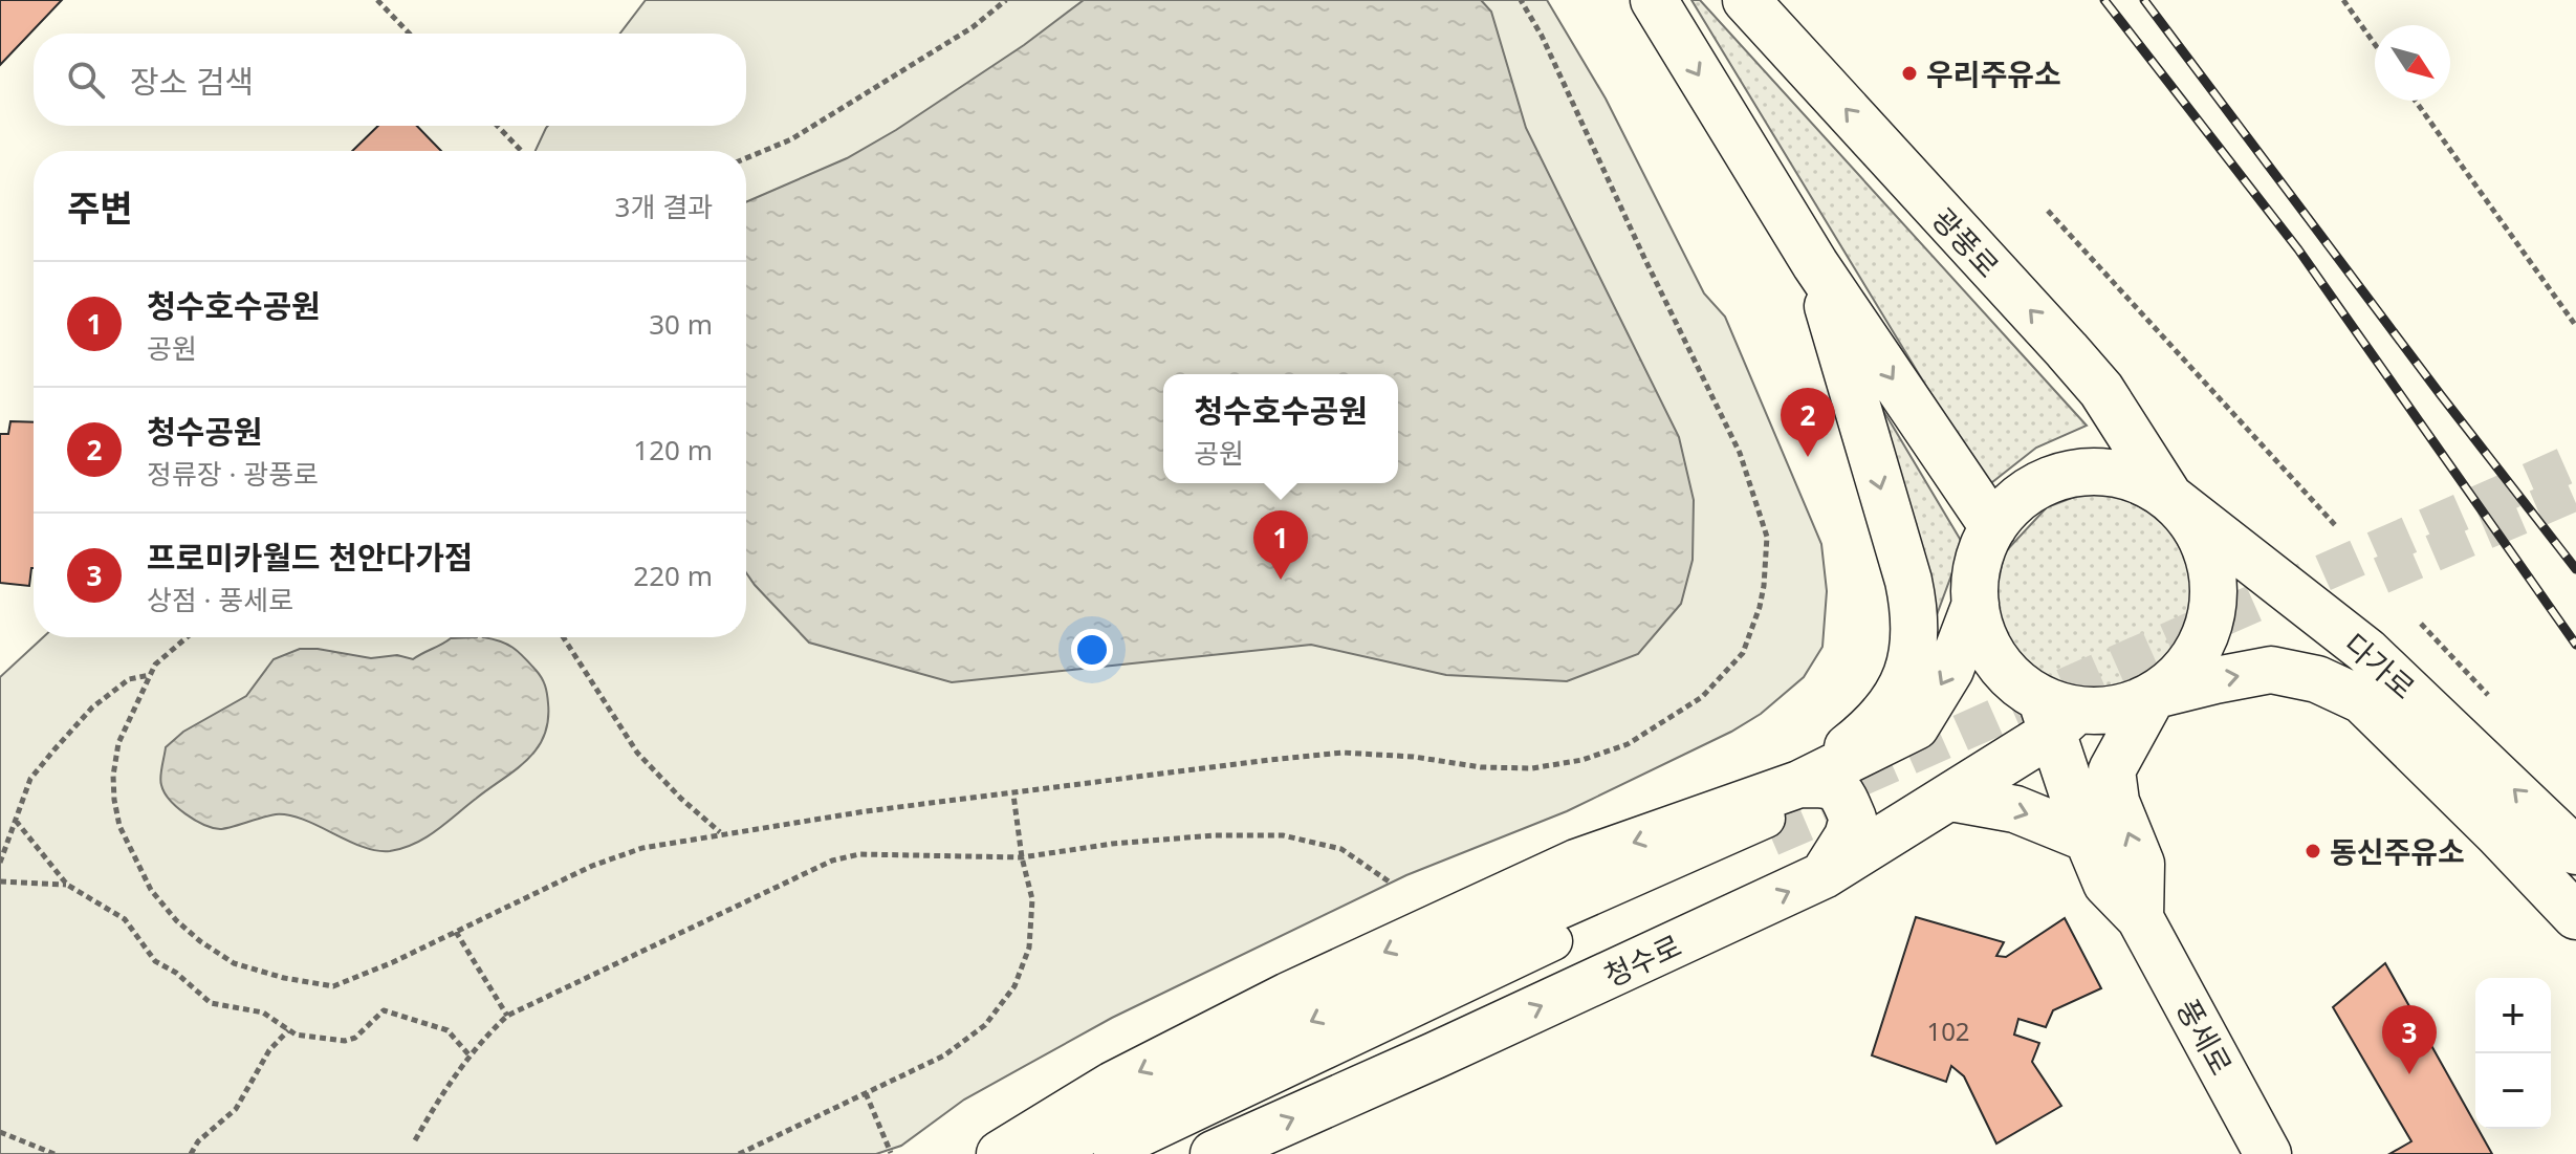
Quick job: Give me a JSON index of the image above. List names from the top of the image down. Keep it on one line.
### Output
{"streets":{"street":["광풍로","다가로","청수로","풍세로"]},"crossings":[["광풍로","다가로"],["광풍로","청수로"],["광풍로","풍세로"],["다가로","청수로"],["다가로","풍세로"],["청수로","풍세로"]],"places":["우리주유소","동신주유소"],"house_numbers":["102"],"north":"bottom right","page":{"search":"장소 검색","heading":["주변","3개 결과"],"list":[{"mark":"1","name":"청수호수공원","note":"공원","value":"30 m"},{"mark":"2","name":"청수공원","note":"정류장 · 광풍로","value":"120 m"},{"mark":"3","name":"프로미카월드 천안다가점","note":"상점 · 풍세로","value":"220 m"}],"popup":["청수호수공원","공원"],"pins":["2","1","3"],"map_buttons":["+","−"]}}
